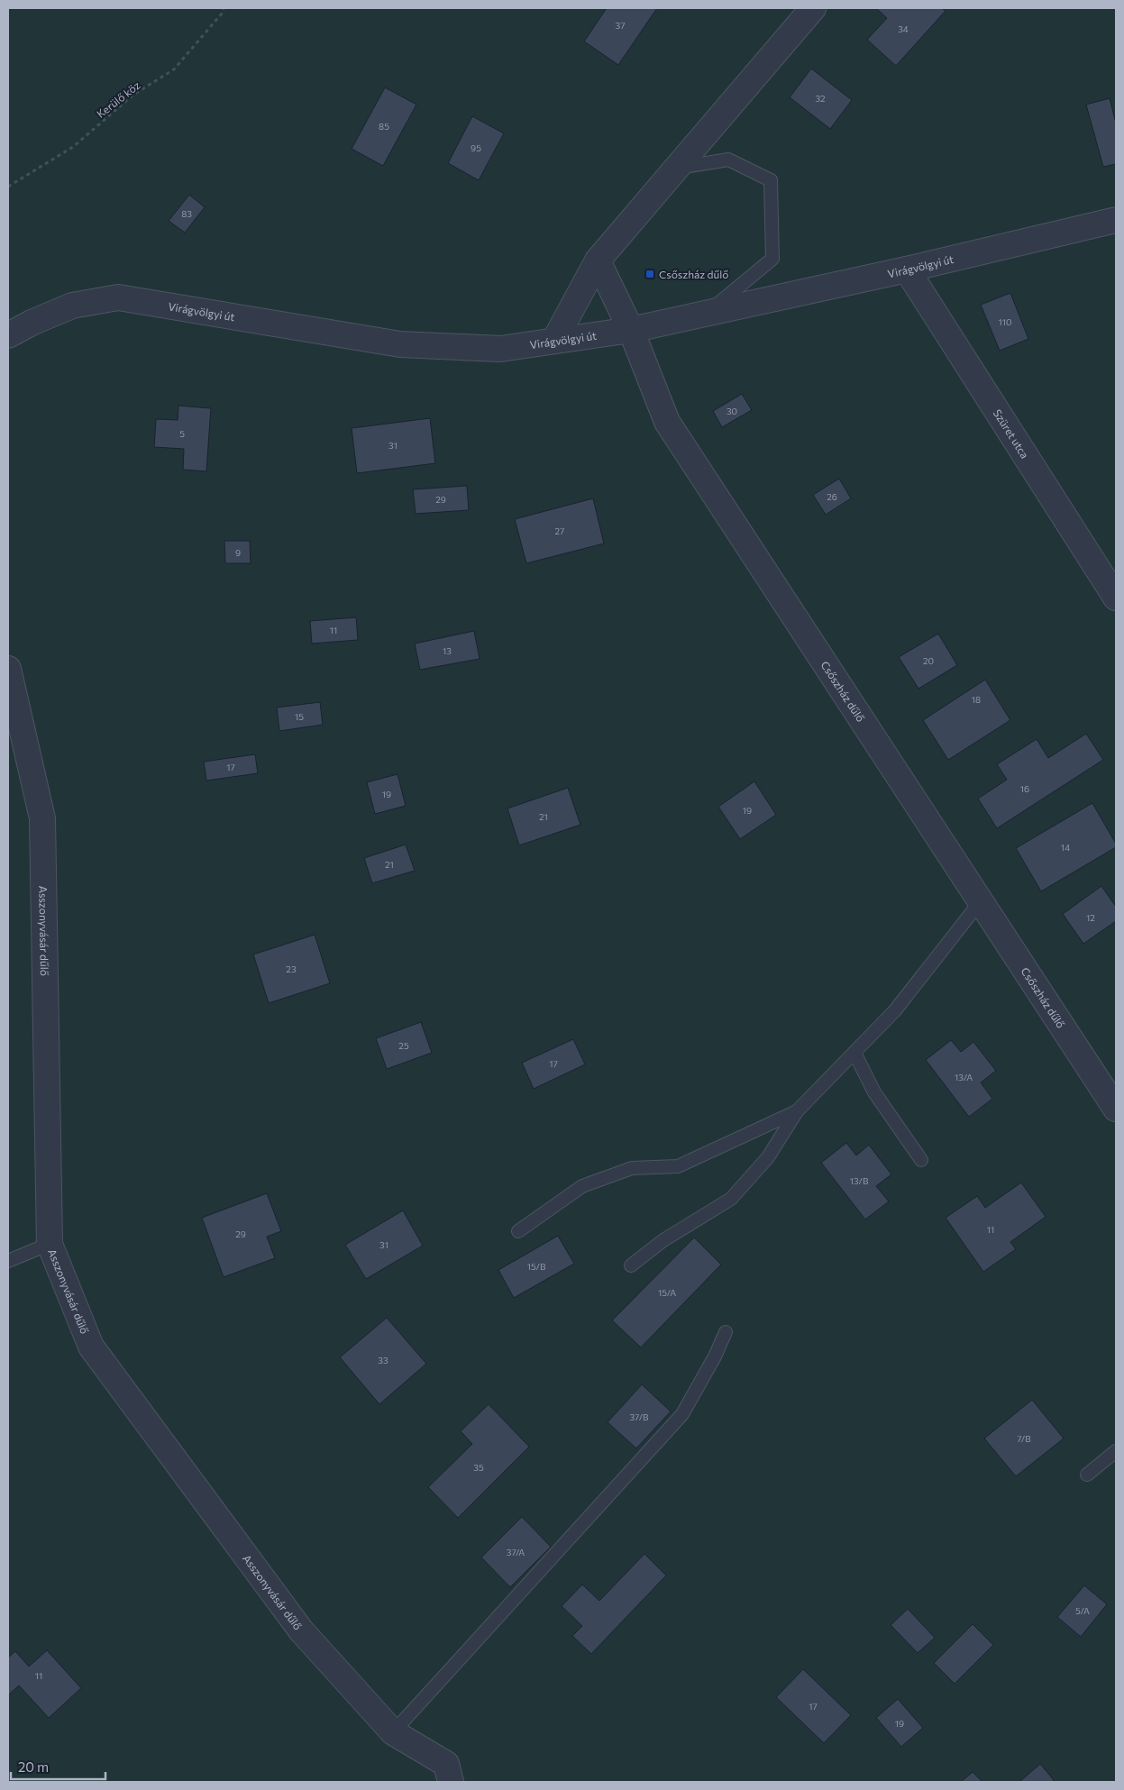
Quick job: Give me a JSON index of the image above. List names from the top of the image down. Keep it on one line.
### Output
{"streets":{"street":["Virágvölgyi út","Szüret utca","Csőszház dűlő","Asszonyvásár dűlő"],"path":["Kerülő köz"]},"crossings":[["Virágvölgyi út","Szüret utca"],["Virágvölgyi út","Csőszház dűlő"]],"places":{"transit":["Csőszház dűlő"]},"house_numbers":["37","34","32","85","95","83","110","30","5","31","26","29","27","9","11","13","20","18","15","17","16","19","19","21","14","21","12","23","25","17","13/A","13/B","11","29","31","15/B","15/A","33","37/B","7/B","35","37/A","5/A","11","17","19"],"scale_bar":"20 m"}
